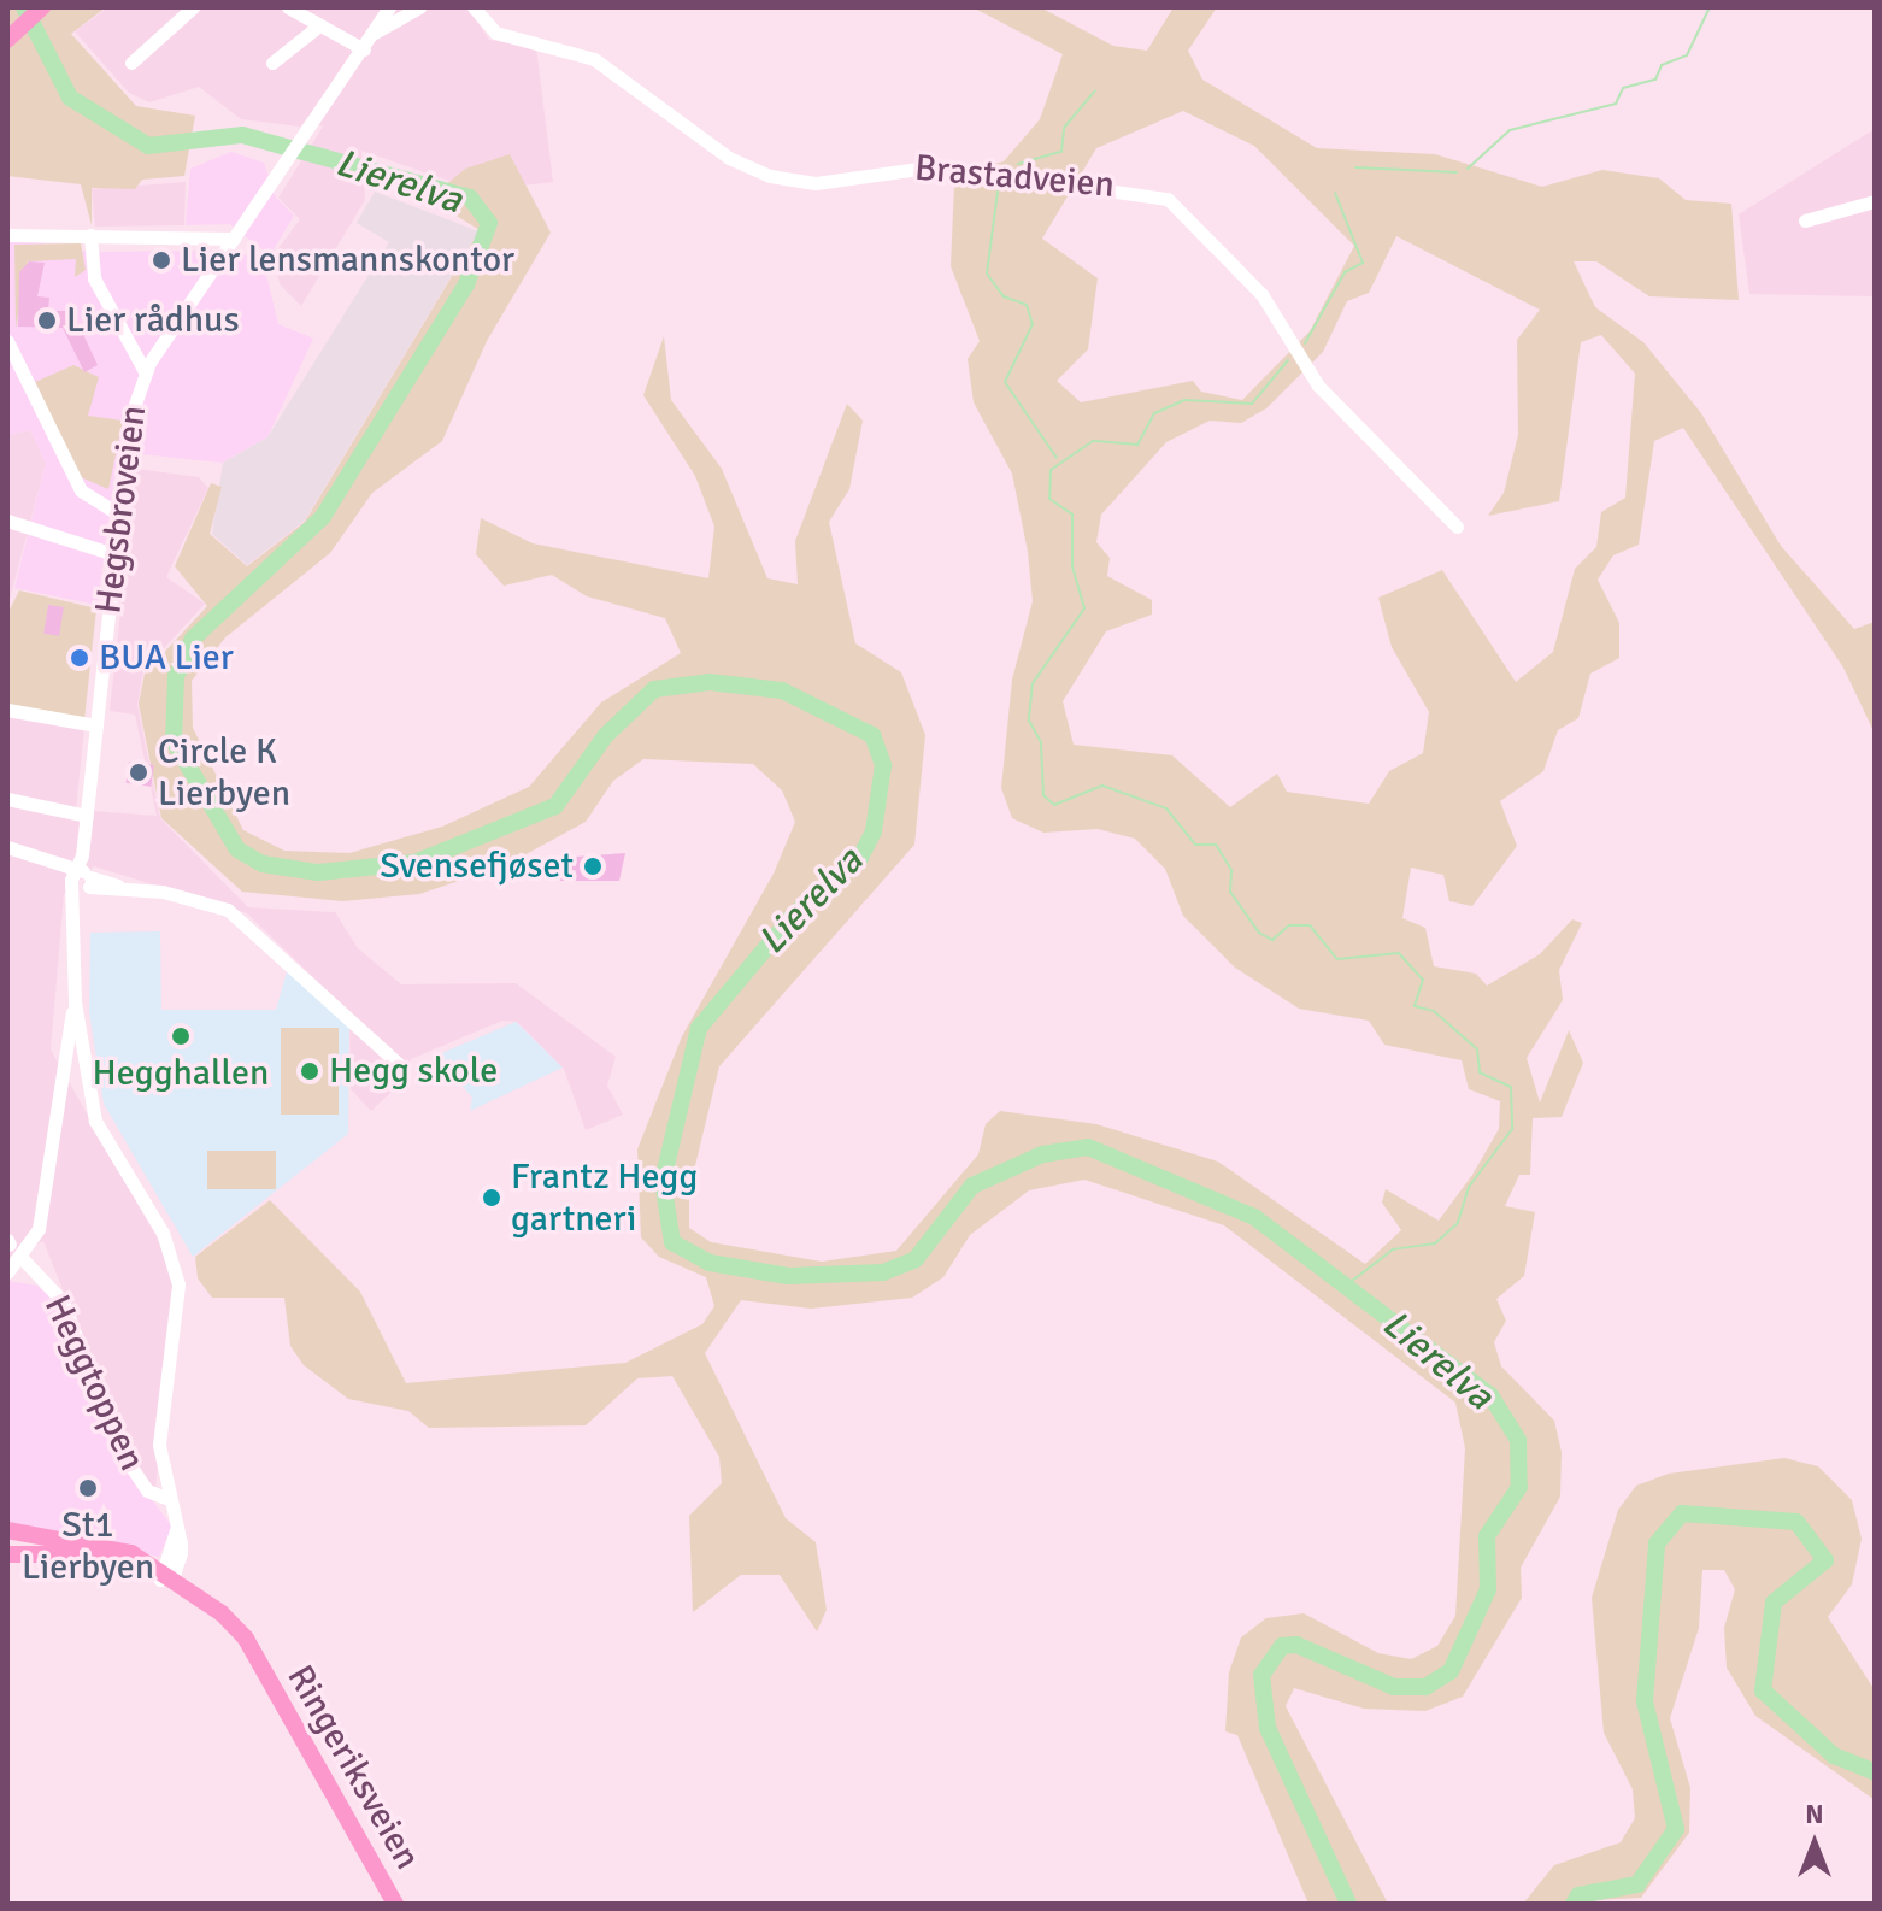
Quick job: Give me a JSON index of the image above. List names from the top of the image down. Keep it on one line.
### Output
{"streets":{"main road":["Ringeriksveien"],"street":["Brastadveien","Hegsbroveien","Heggtoppen"]},"crossings":[["Hegsbroveien","Heggtoppen"],["Hegsbroveien","Ringeriksveien"]],"water":["Lierelva"],"places":["Lier lensmannskontor","Lier rådhus","BUA Lier","Circle K Lierbyen","Svensefjøset","Hegghallen","Hegg skole","Frantz Hegg gartneri","St1 Lierbyen"],"north":"top"}
